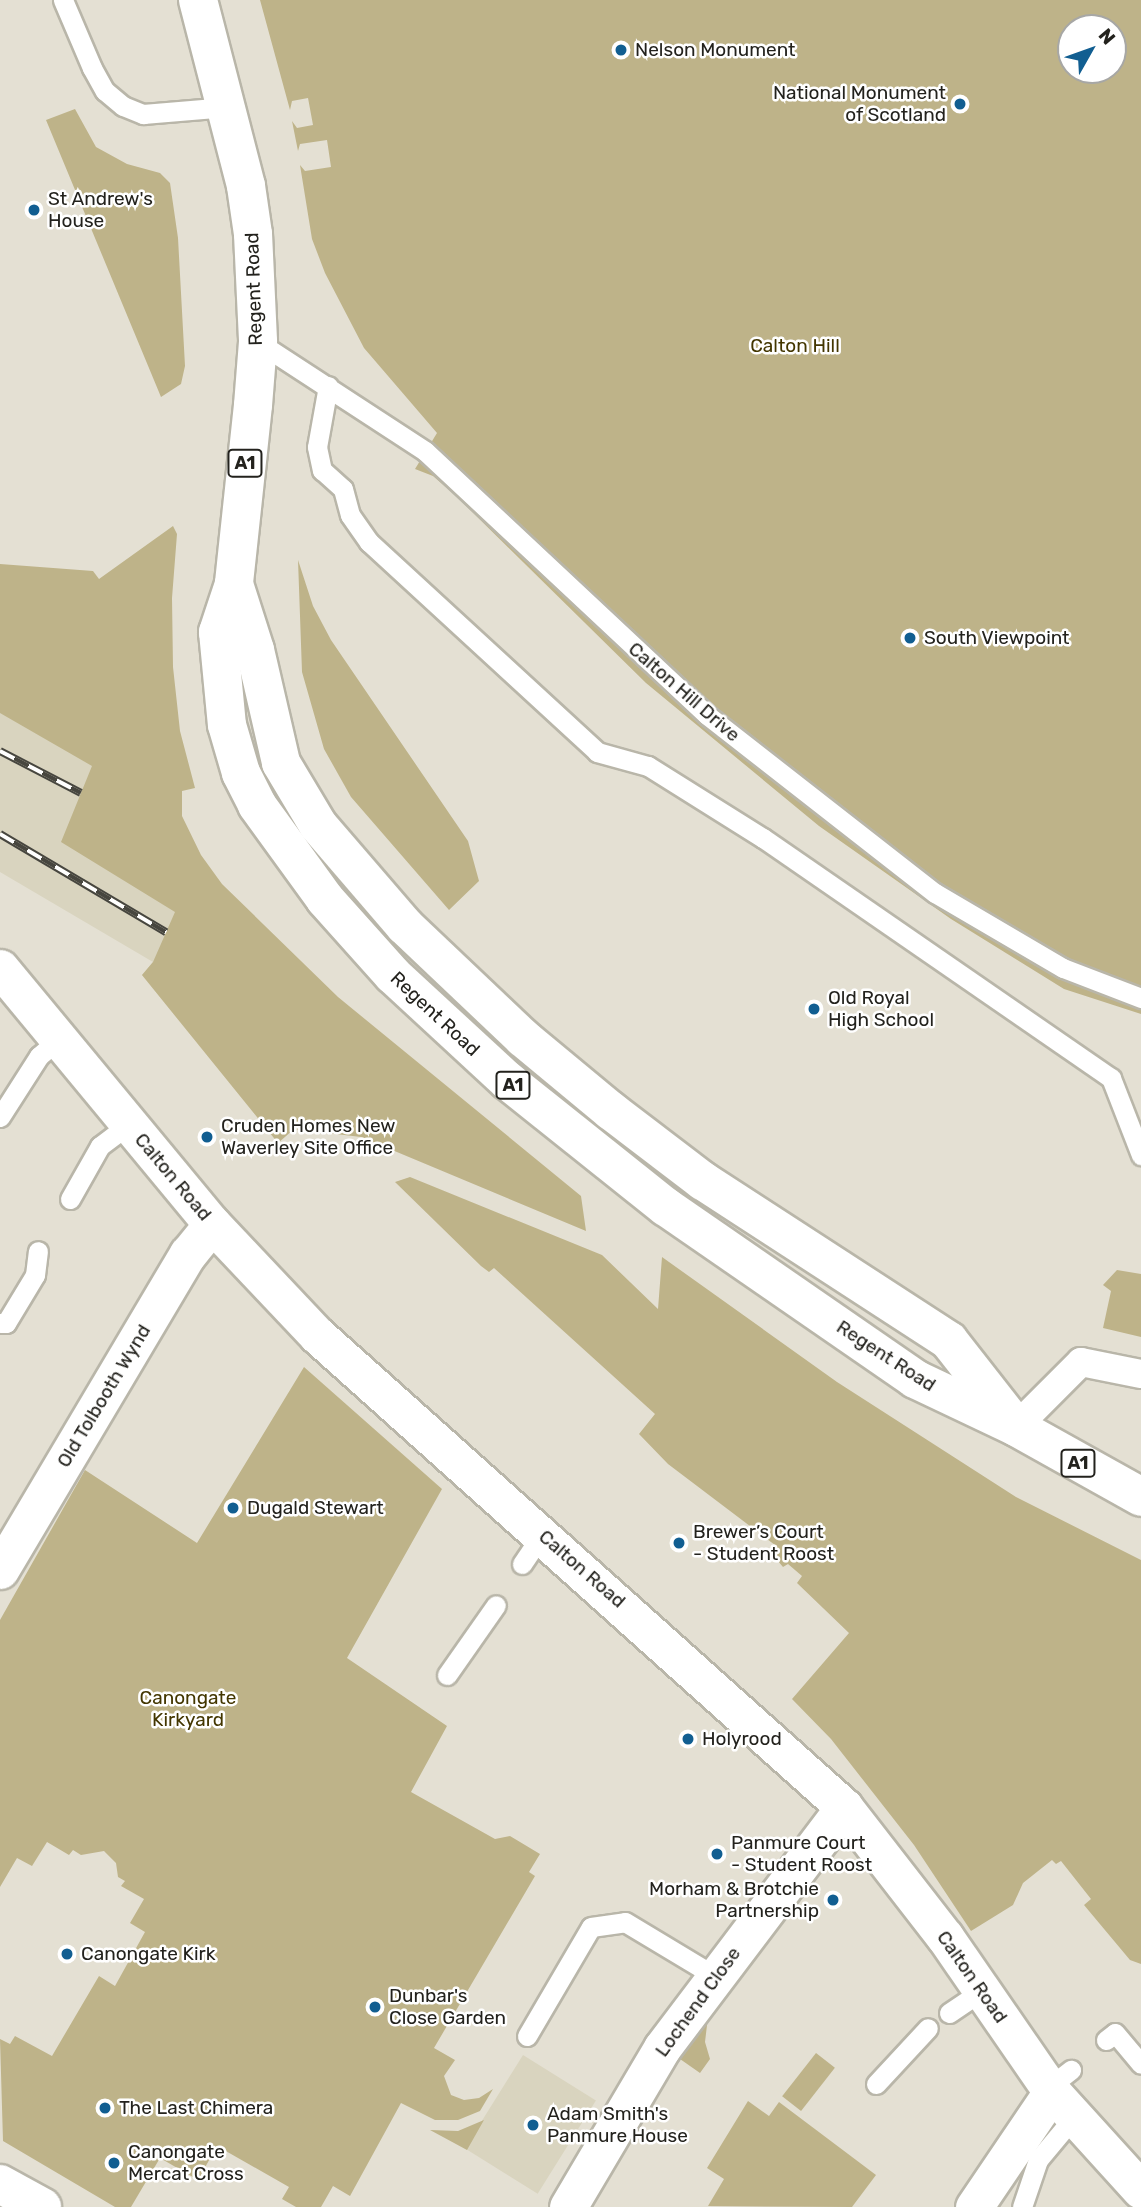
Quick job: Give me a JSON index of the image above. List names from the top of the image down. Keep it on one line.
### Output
{"streets":{"main road":["Regent Road","A1"],"street":["Calton Road","Old Tolbooth Wynd","Lochend Close"],"lane":["Calton Hill Drive"]},"crossings":[["Regent Road","Calton Hill Drive"],["Calton Road","Old Tolbooth Wynd"],["Calton Road","Lochend Close"]],"parks":["Calton Hill","Canongate Kirkyard"],"places":["Nelson Monument","National Monument of Scotland","St Andrew's House","South Viewpoint","Old Royal High School","Cruden Homes New Waverley Site Office","Dugald Stewart","Brewer’s Court - Student Roost","Holyrood","Panmure Court - Student Roost","Morham & Brotchie Partnership","Canongate Kirk","Dunbar's Close Garden","The Last Chimera","Adam Smith's Panmure House","Canongate Mercat Cross"],"north":"top right"}
